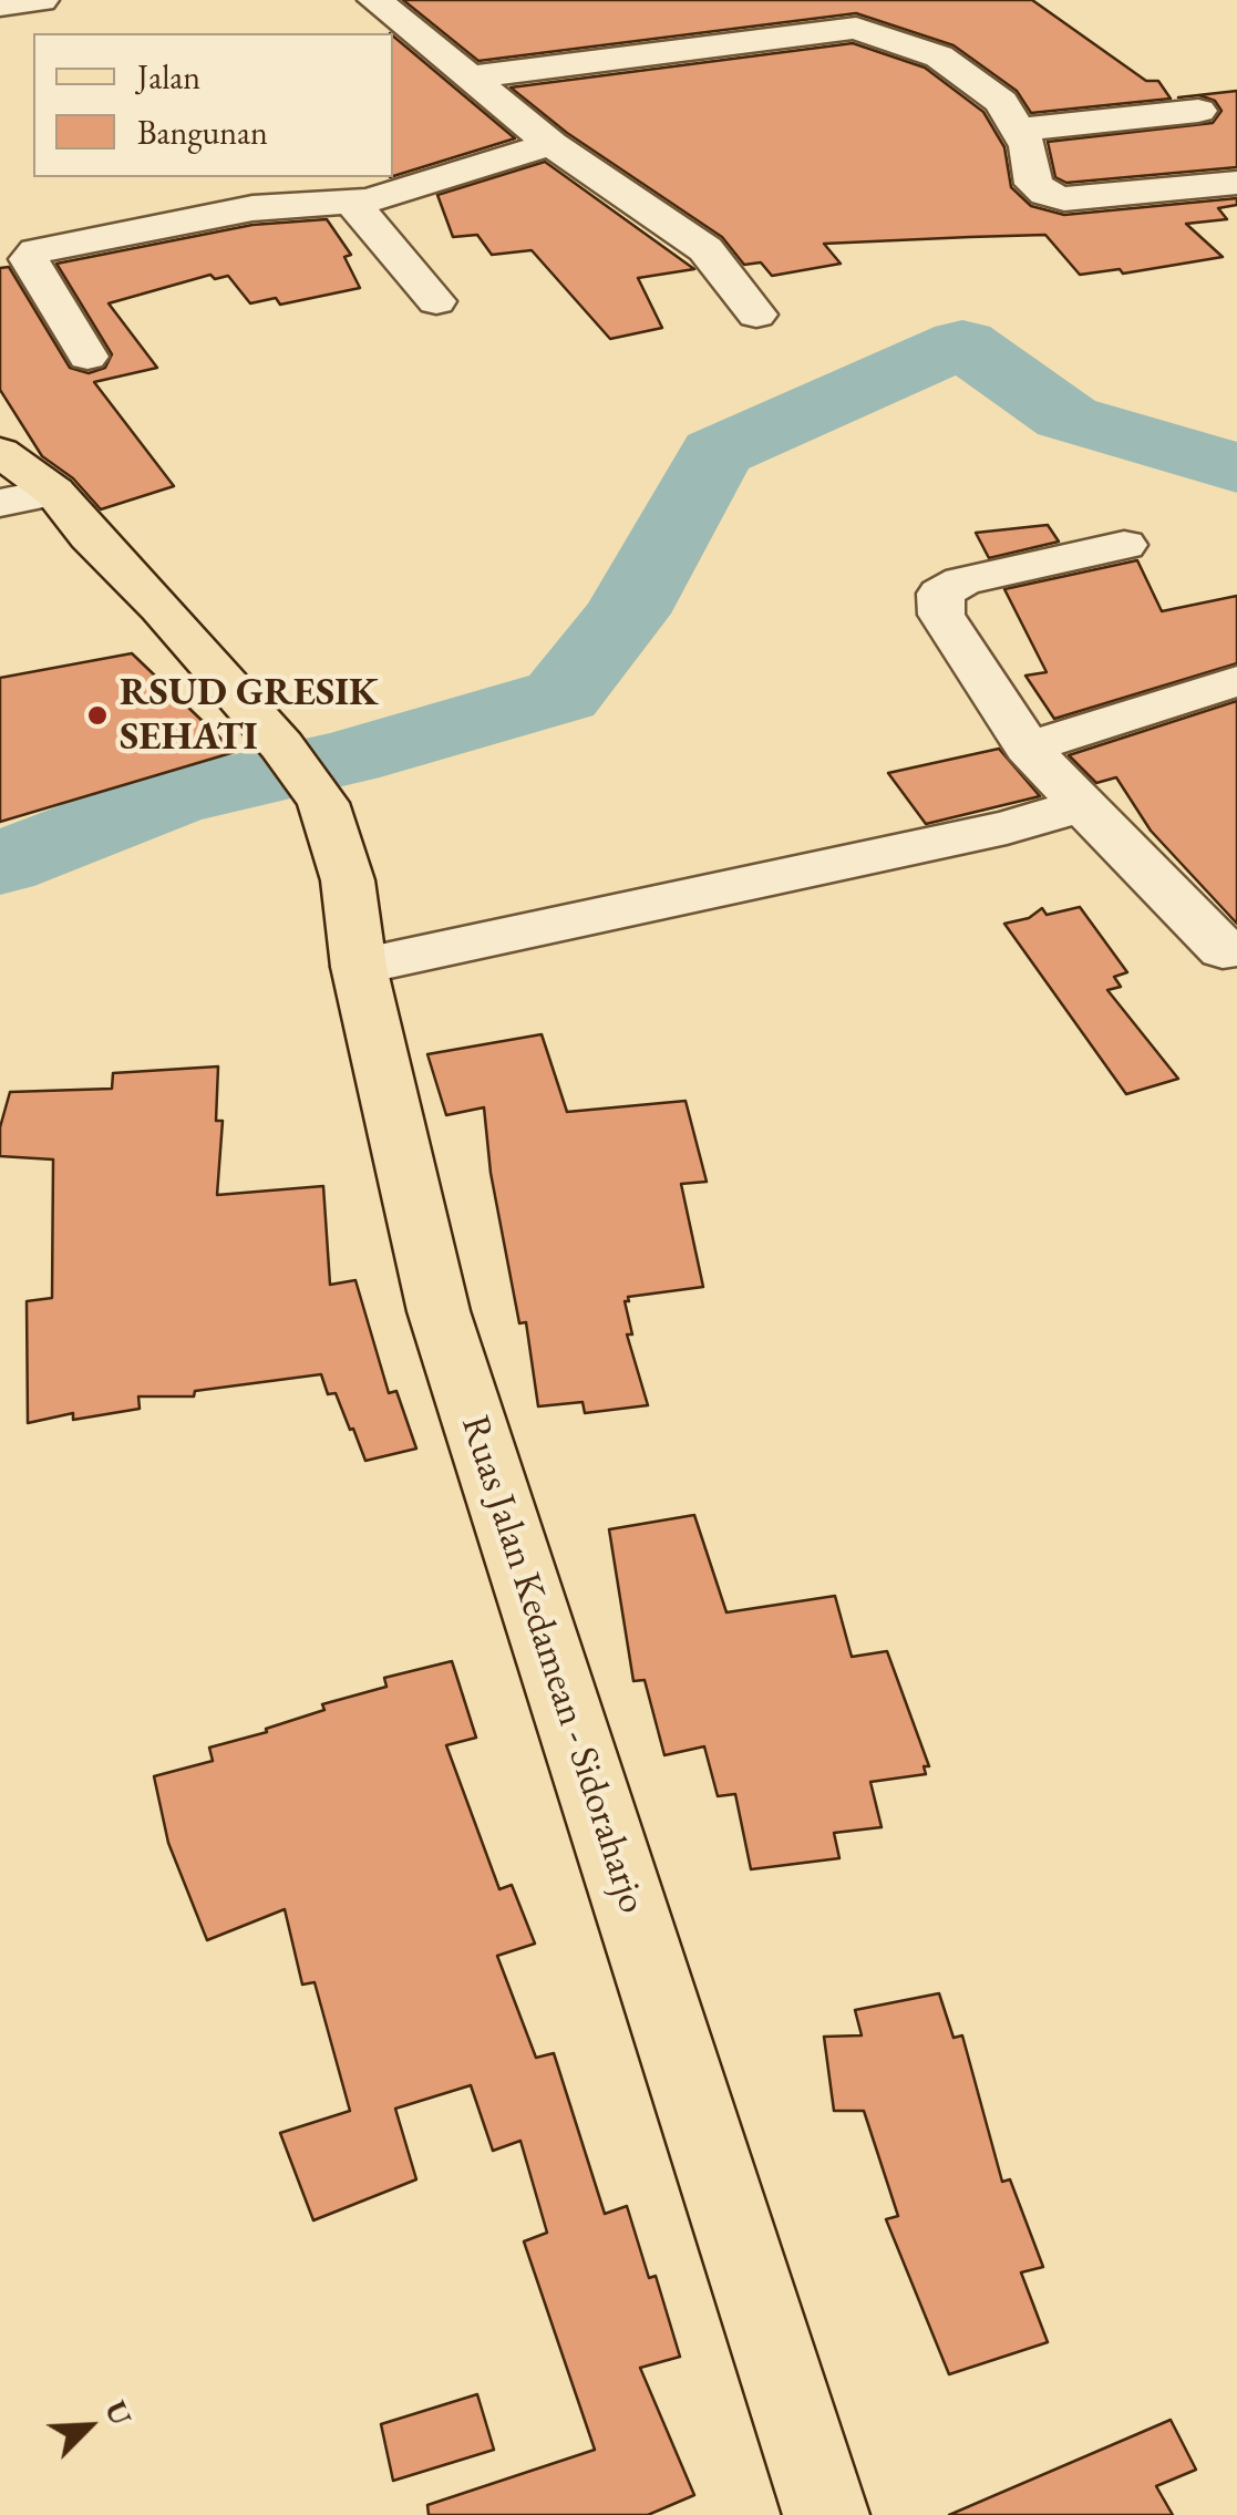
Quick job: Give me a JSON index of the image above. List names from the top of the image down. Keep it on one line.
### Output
{"streets":{"main road":["Ruas Jalan Kedamean - Sidoraharjo"]},"places":["RSUD GRESIK SEHATI"],"legend":["Jalan","Bangunan"],"north":"top right"}
